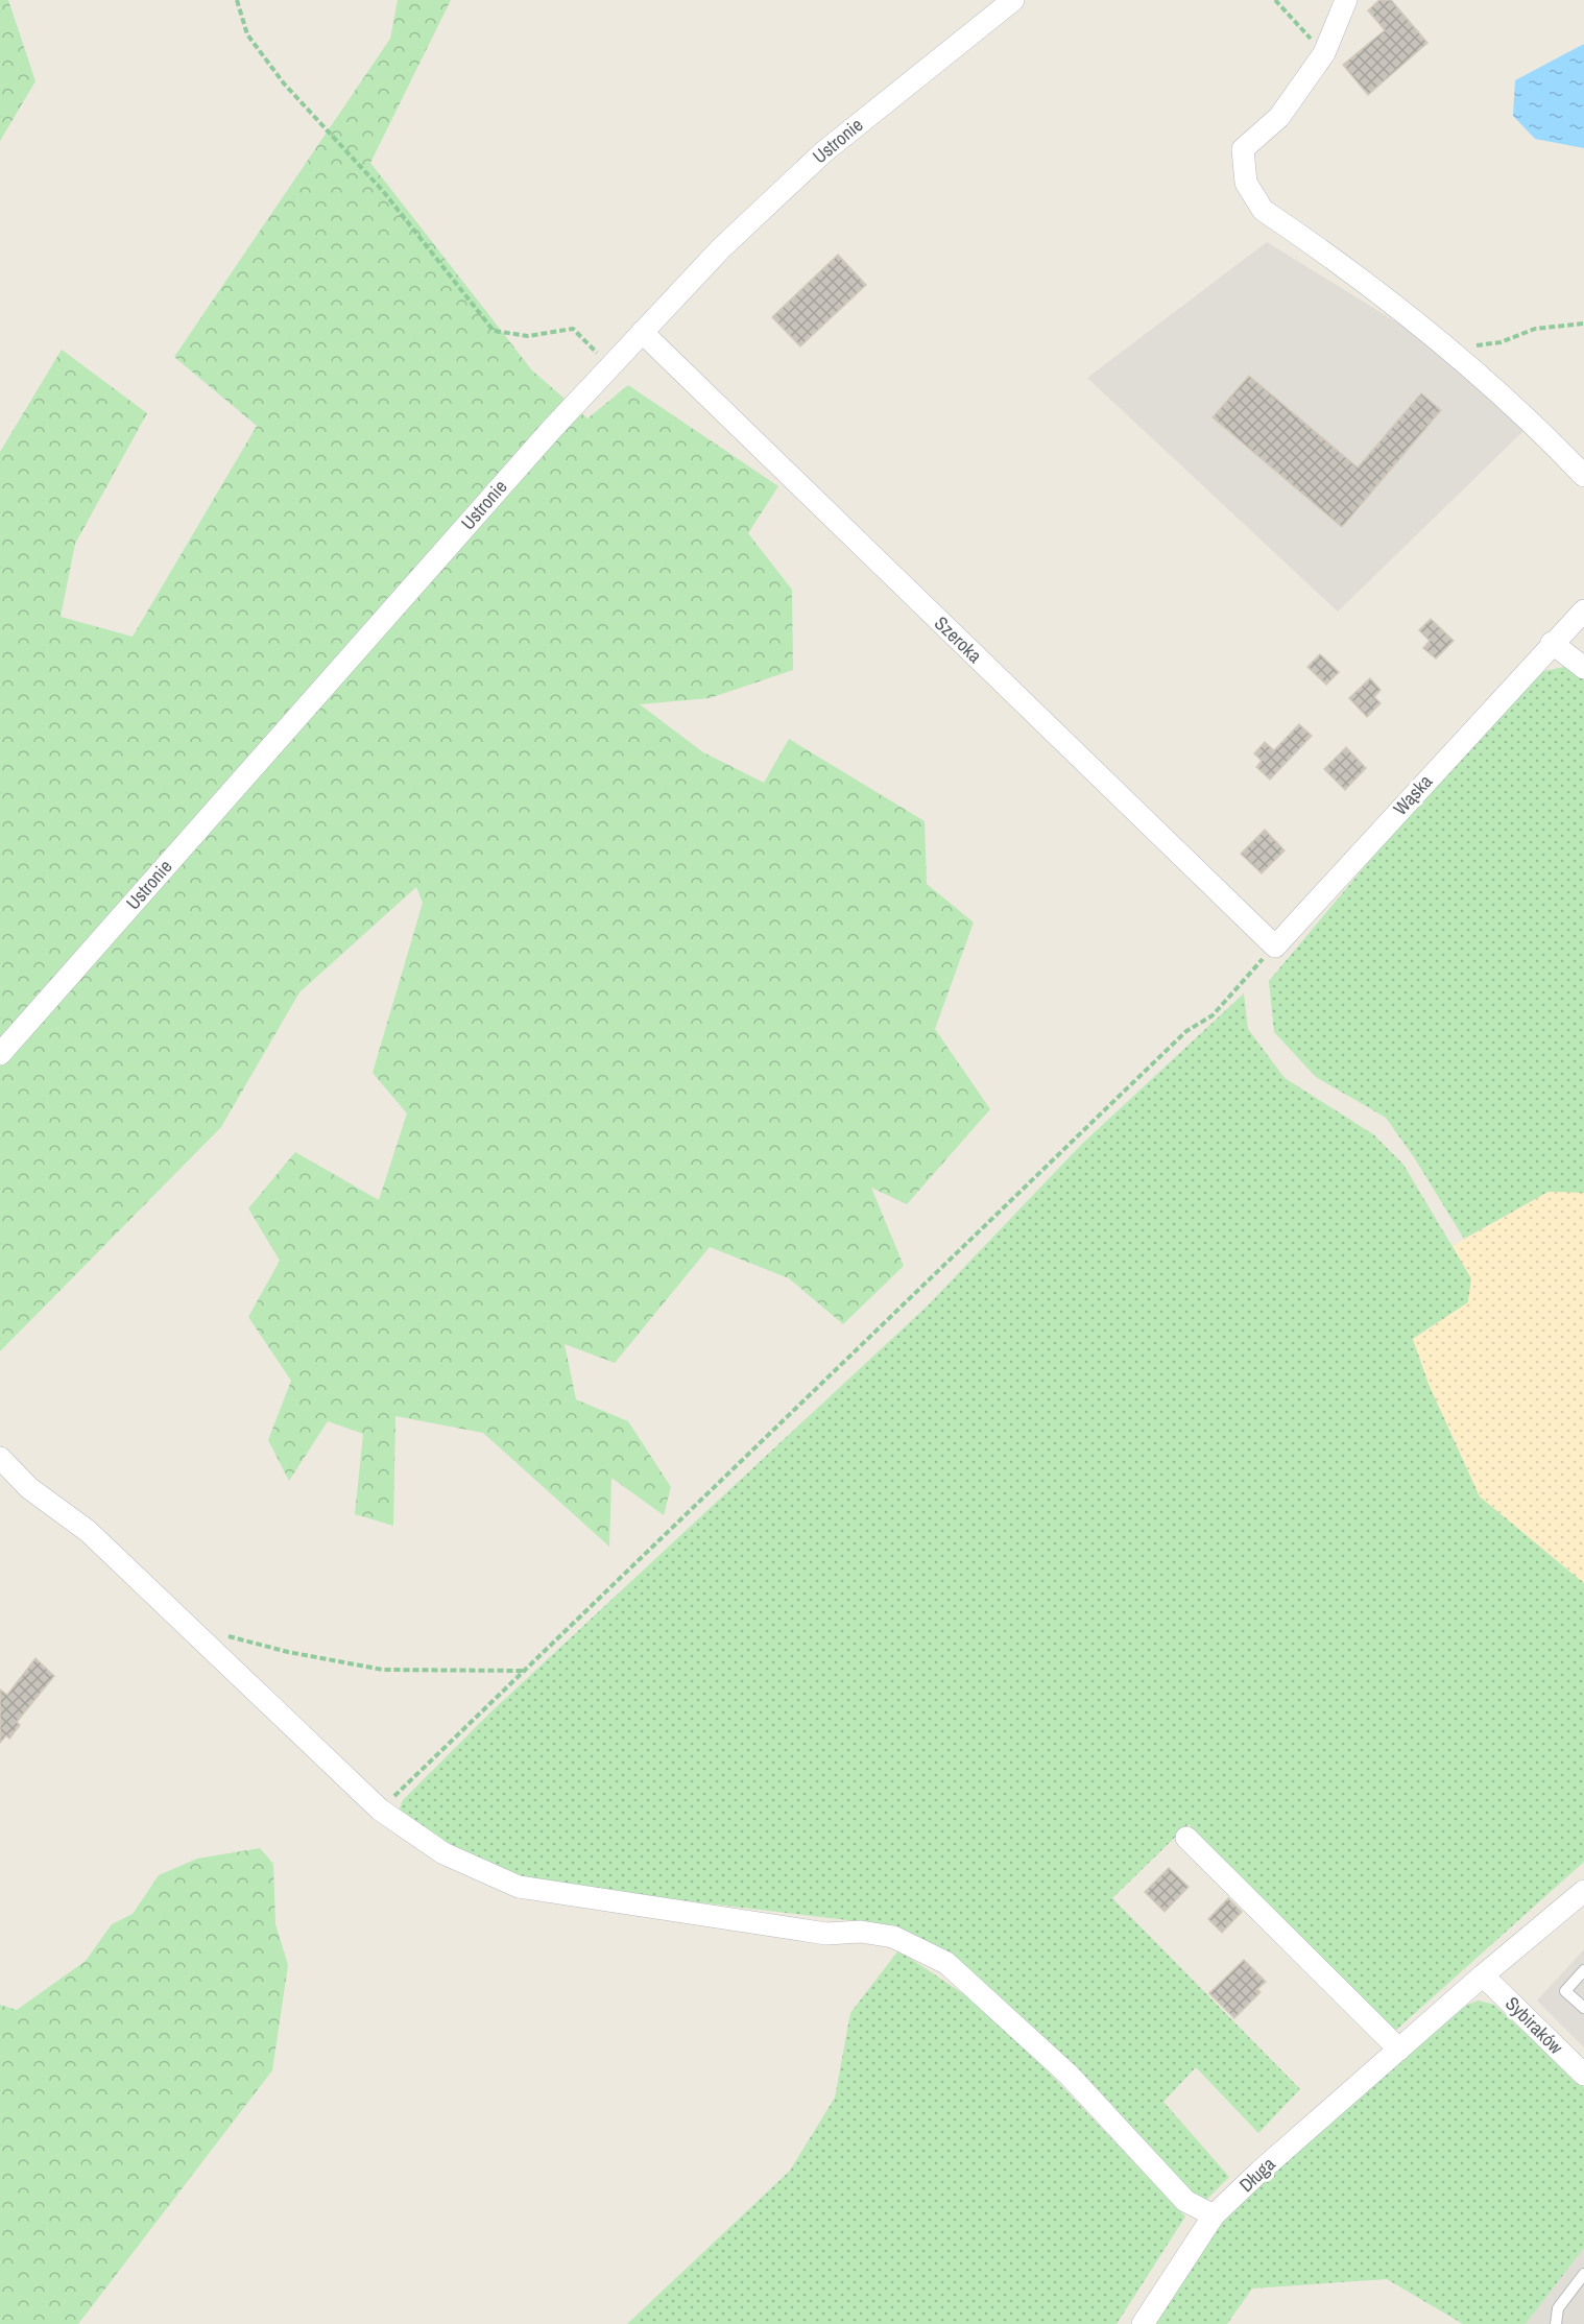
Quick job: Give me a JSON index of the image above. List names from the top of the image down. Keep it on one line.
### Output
{"streets":{"street":["Ustronie","Szeroka","Wąska","Sybiraków","Długa"]},"crossings":[["Ustronie","Szeroka"],["Szeroka","Wąska"],["Sybiraków","Długa"]]}
